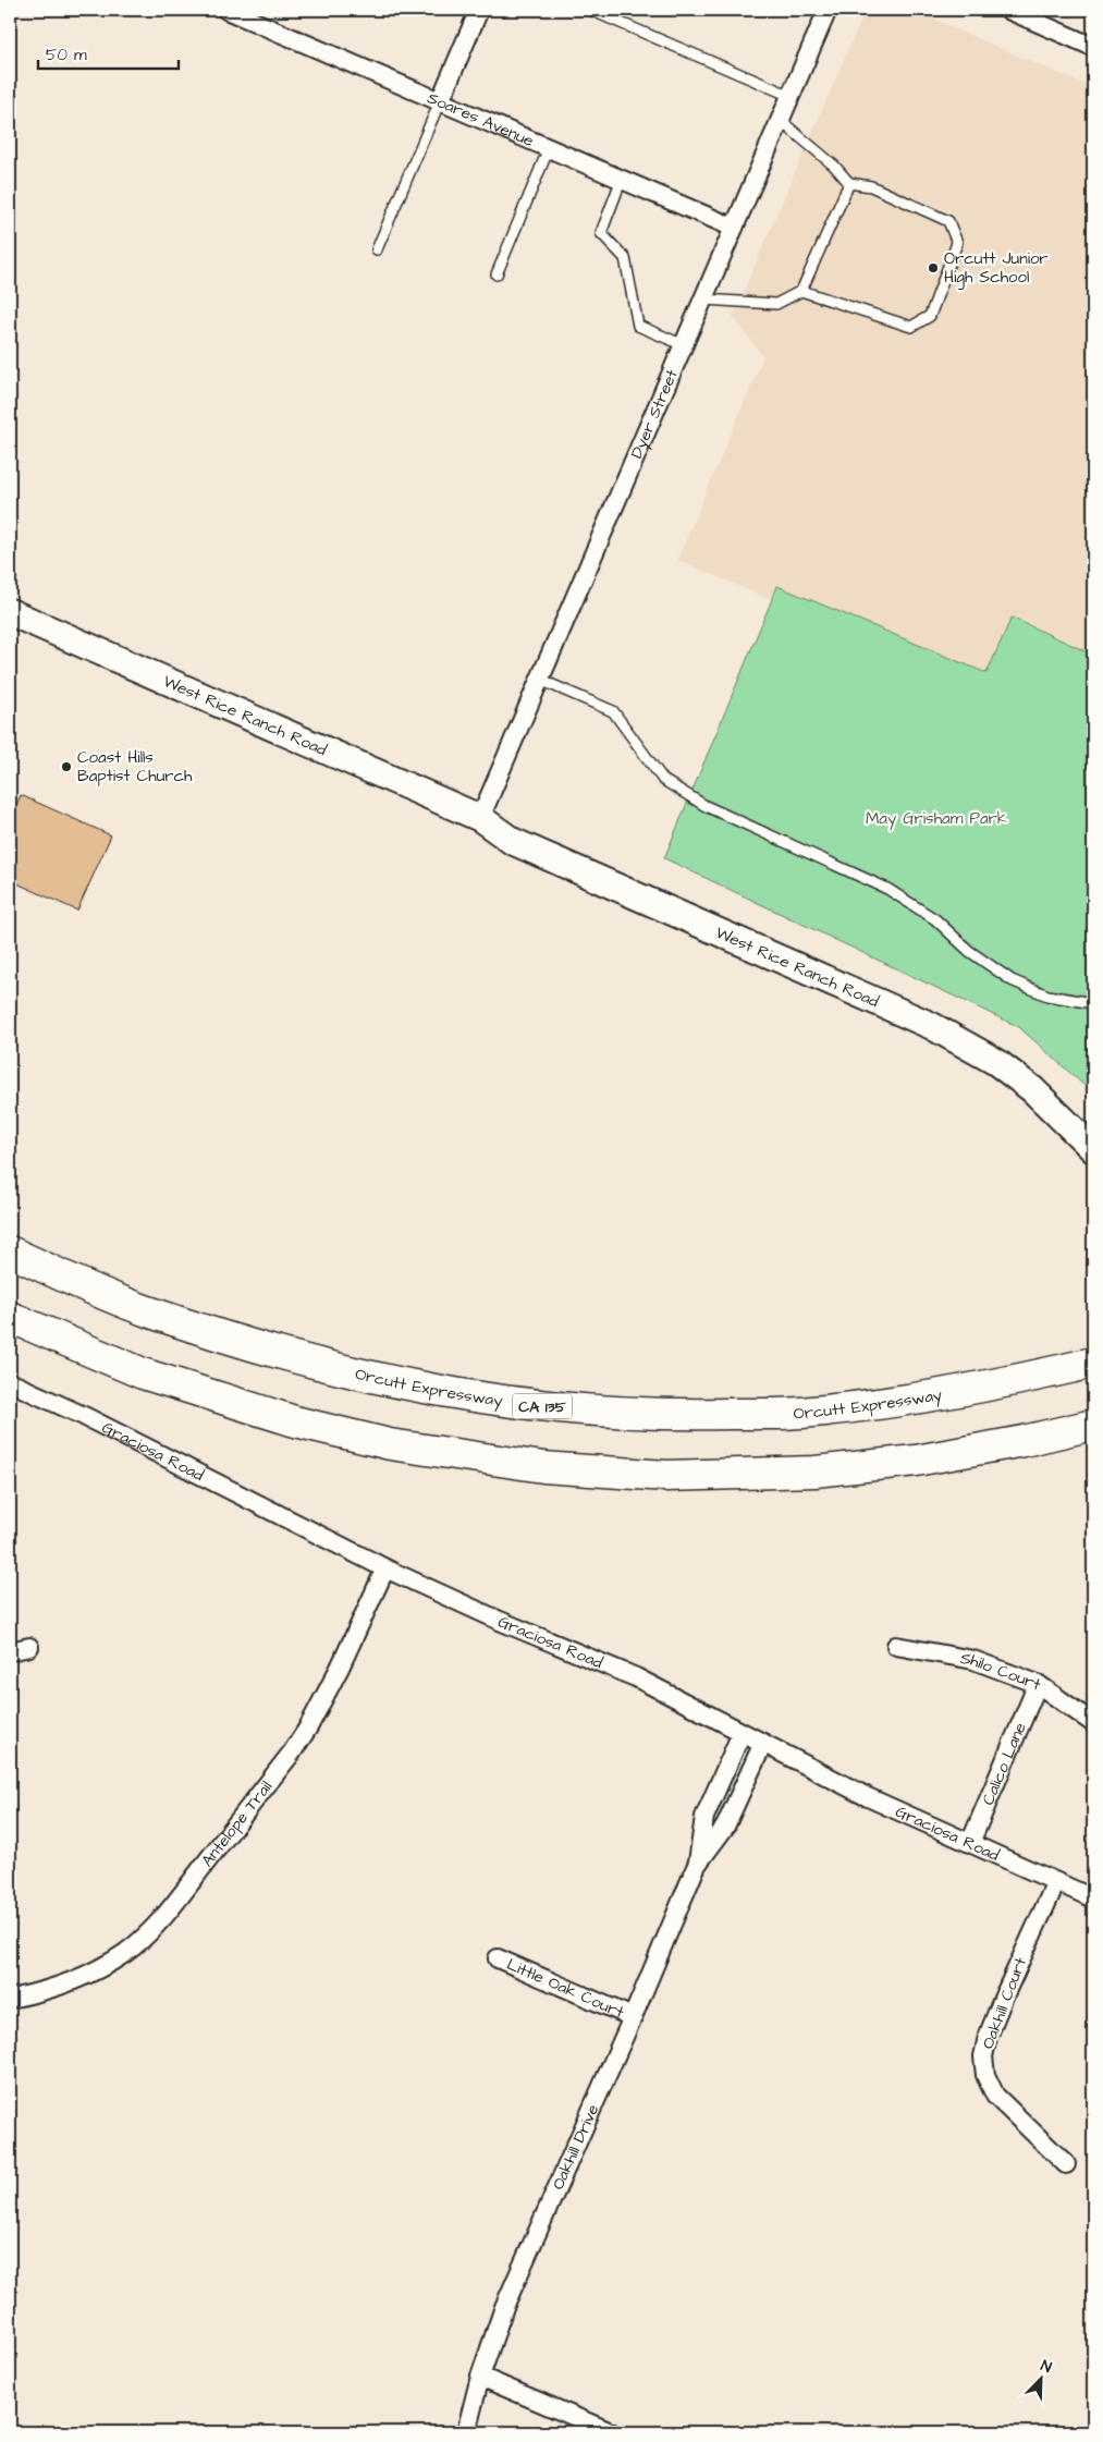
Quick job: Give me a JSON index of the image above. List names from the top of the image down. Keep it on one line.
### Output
{"streets":{"highway":["Orcutt Expressway","CA 135"],"main road":["West Rice Ranch Road"],"street":["Soares Avenue","Dyer Street","Graciosa Road","Shilo Court","Calico Lane","Antelope Trail","Little Oak Court","Oakhill Court","Oakhill Drive"]},"crossings":[["Soares Avenue","Dyer Street"],["Dyer Street","West Rice Ranch Road"],["Graciosa Road","Calico Lane"],["Graciosa Road","Antelope Trail"],["Graciosa Road","Oakhill Court"],["Graciosa Road","Oakhill Drive"],["Shilo Court","Calico Lane"],["Little Oak Court","Oakhill Drive"]],"parks":["May Grisham Park"],"places":["Orcutt Junior High School","Coast Hills Baptist Church"],"scale_bar":"50 m","north":"top right"}
